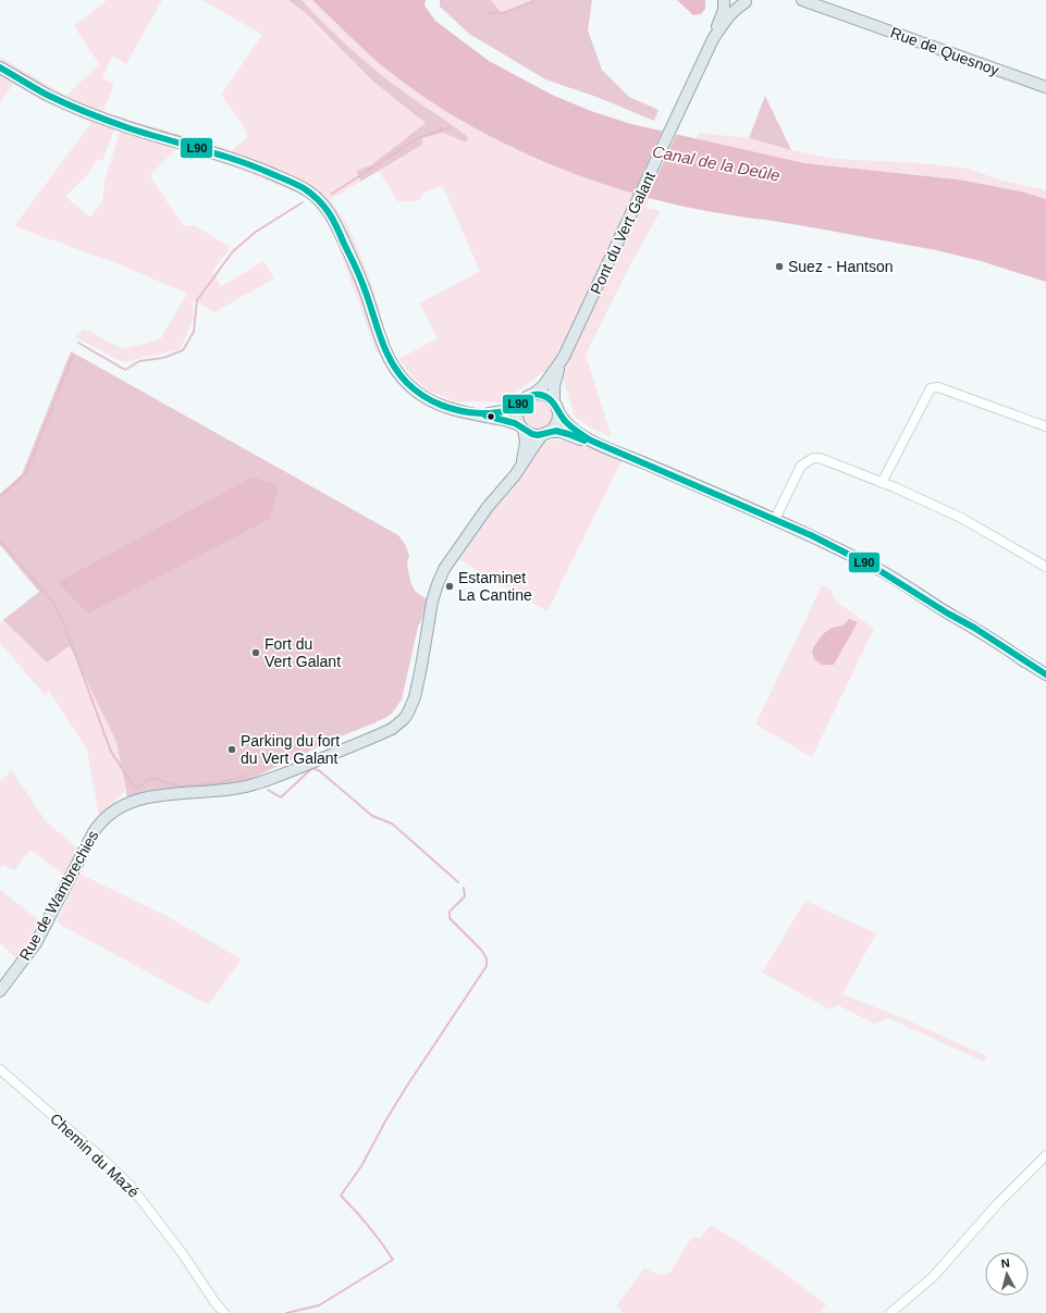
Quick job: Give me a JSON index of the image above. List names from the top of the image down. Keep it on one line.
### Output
{"streets":{"main road":["Rue de Quesnoy","Pont du Vert Galant","Rue de Wambrechies"],"street":["Chemin du Mazé"]},"water":["Canal de la Deûle"],"places":["Suez - Hantson","Estaminet La Cantine","Fort du Vert Galant","Parking du fort du Vert Galant"],"lines":["transit line L90"],"north":"top"}
